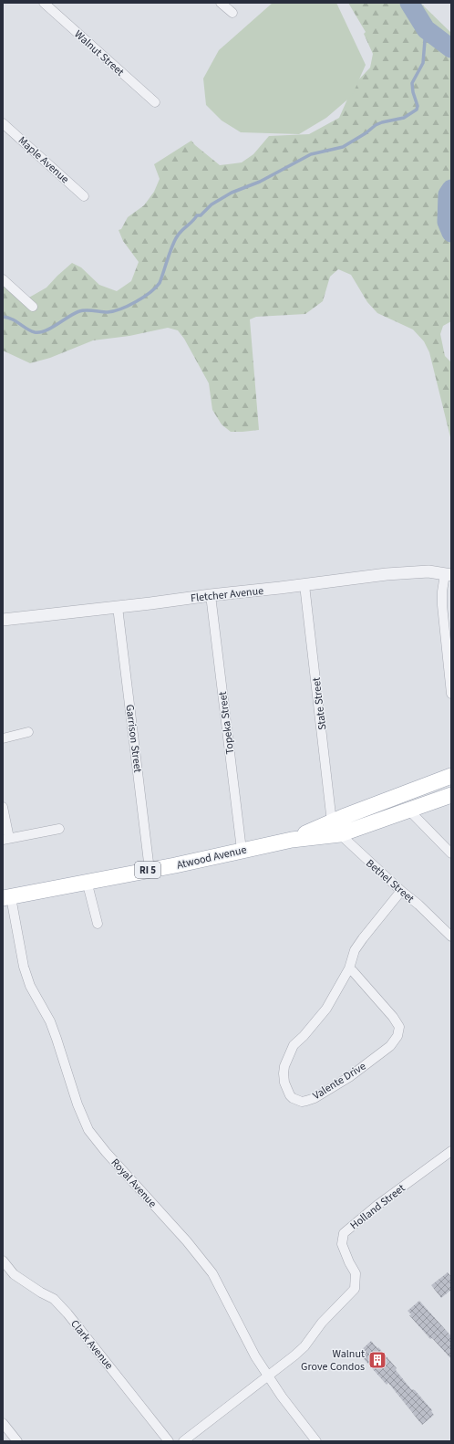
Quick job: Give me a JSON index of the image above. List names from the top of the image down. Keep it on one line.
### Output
{"streets":{"main road":["Atwood Avenue","RI 5"],"street":["Walnut Street","Maple Avenue","Fletcher Avenue","State Street","Topeka Street","Garrison Street","Bethel Street","Valente Drive","Royal Avenue","Holland Street","Clark Avenue"]},"crossings":[["Fletcher Avenue","State Street"],["Fletcher Avenue","Topeka Street"],["Fletcher Avenue","Garrison Street"],["State Street","Atwood Avenue"],["State Street","Bethel Street"],["Topeka Street","Atwood Avenue"],["Garrison Street","Atwood Avenue"],["Atwood Avenue","Bethel Street"],["Atwood Avenue","Royal Avenue"],["Bethel Street","Valente Drive"],["Royal Avenue","Holland Street"]],"places":{"building":["Walnut Grove Condos"]}}
